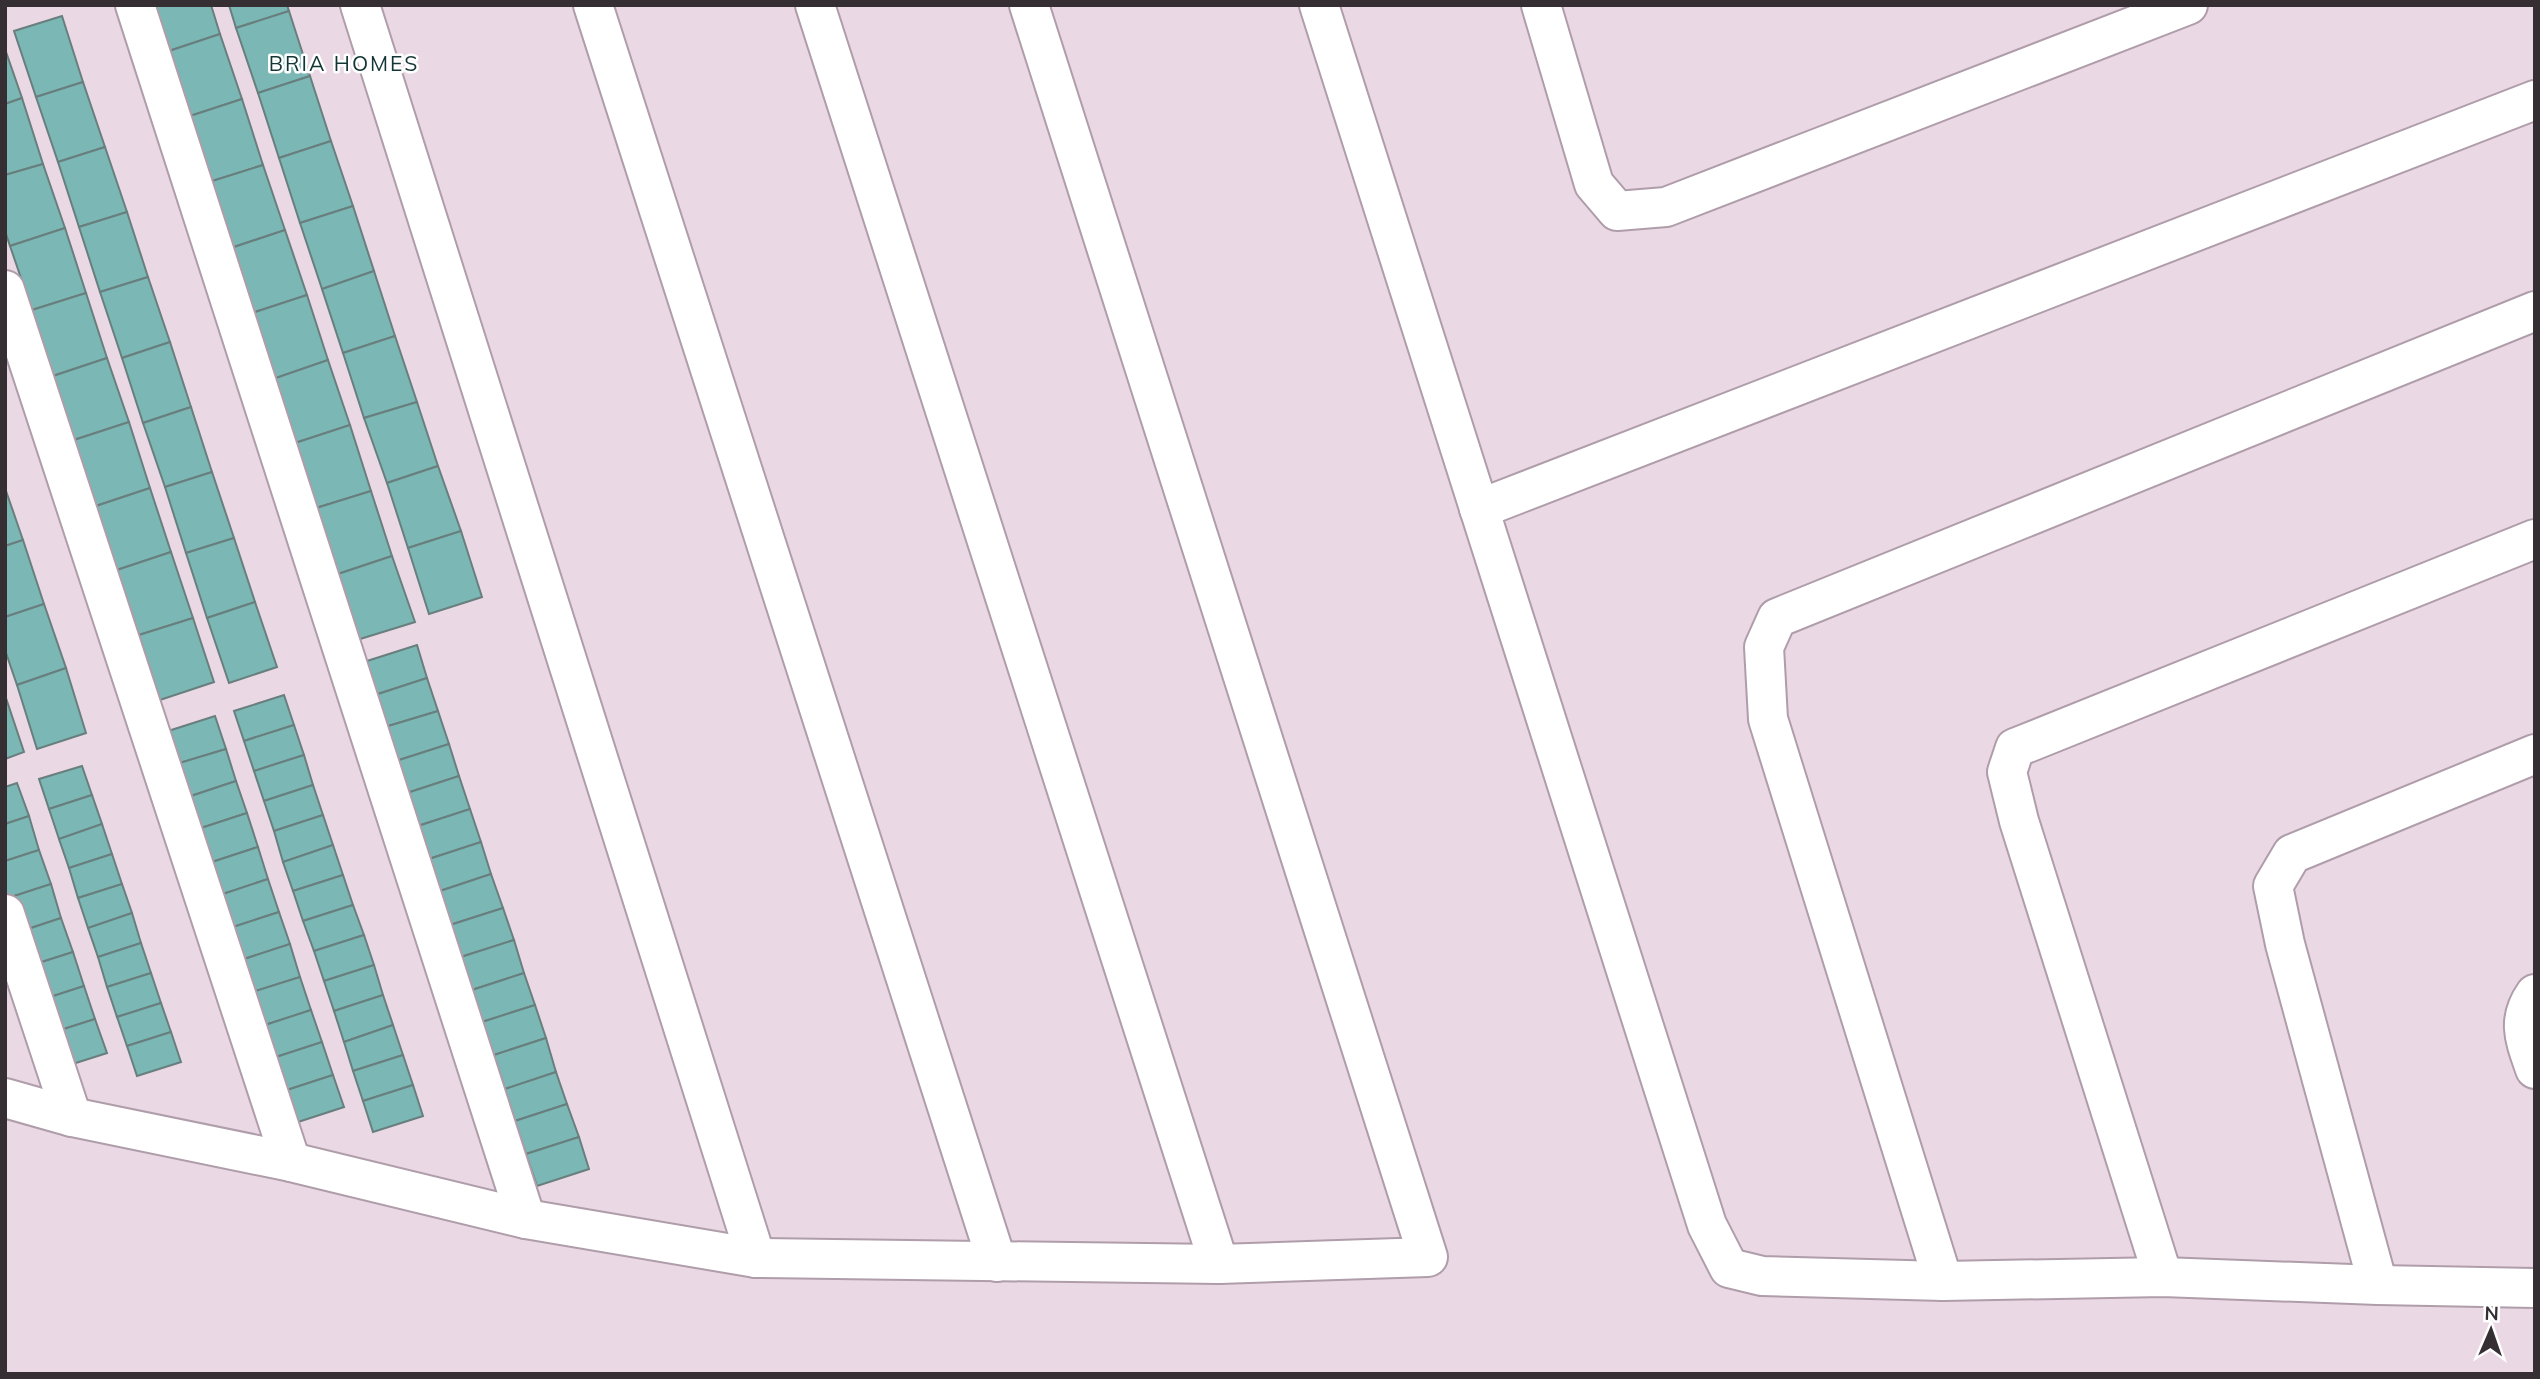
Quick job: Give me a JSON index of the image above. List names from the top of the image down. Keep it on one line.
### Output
{"districts":["BRIA HOMES"],"north":"top"}
